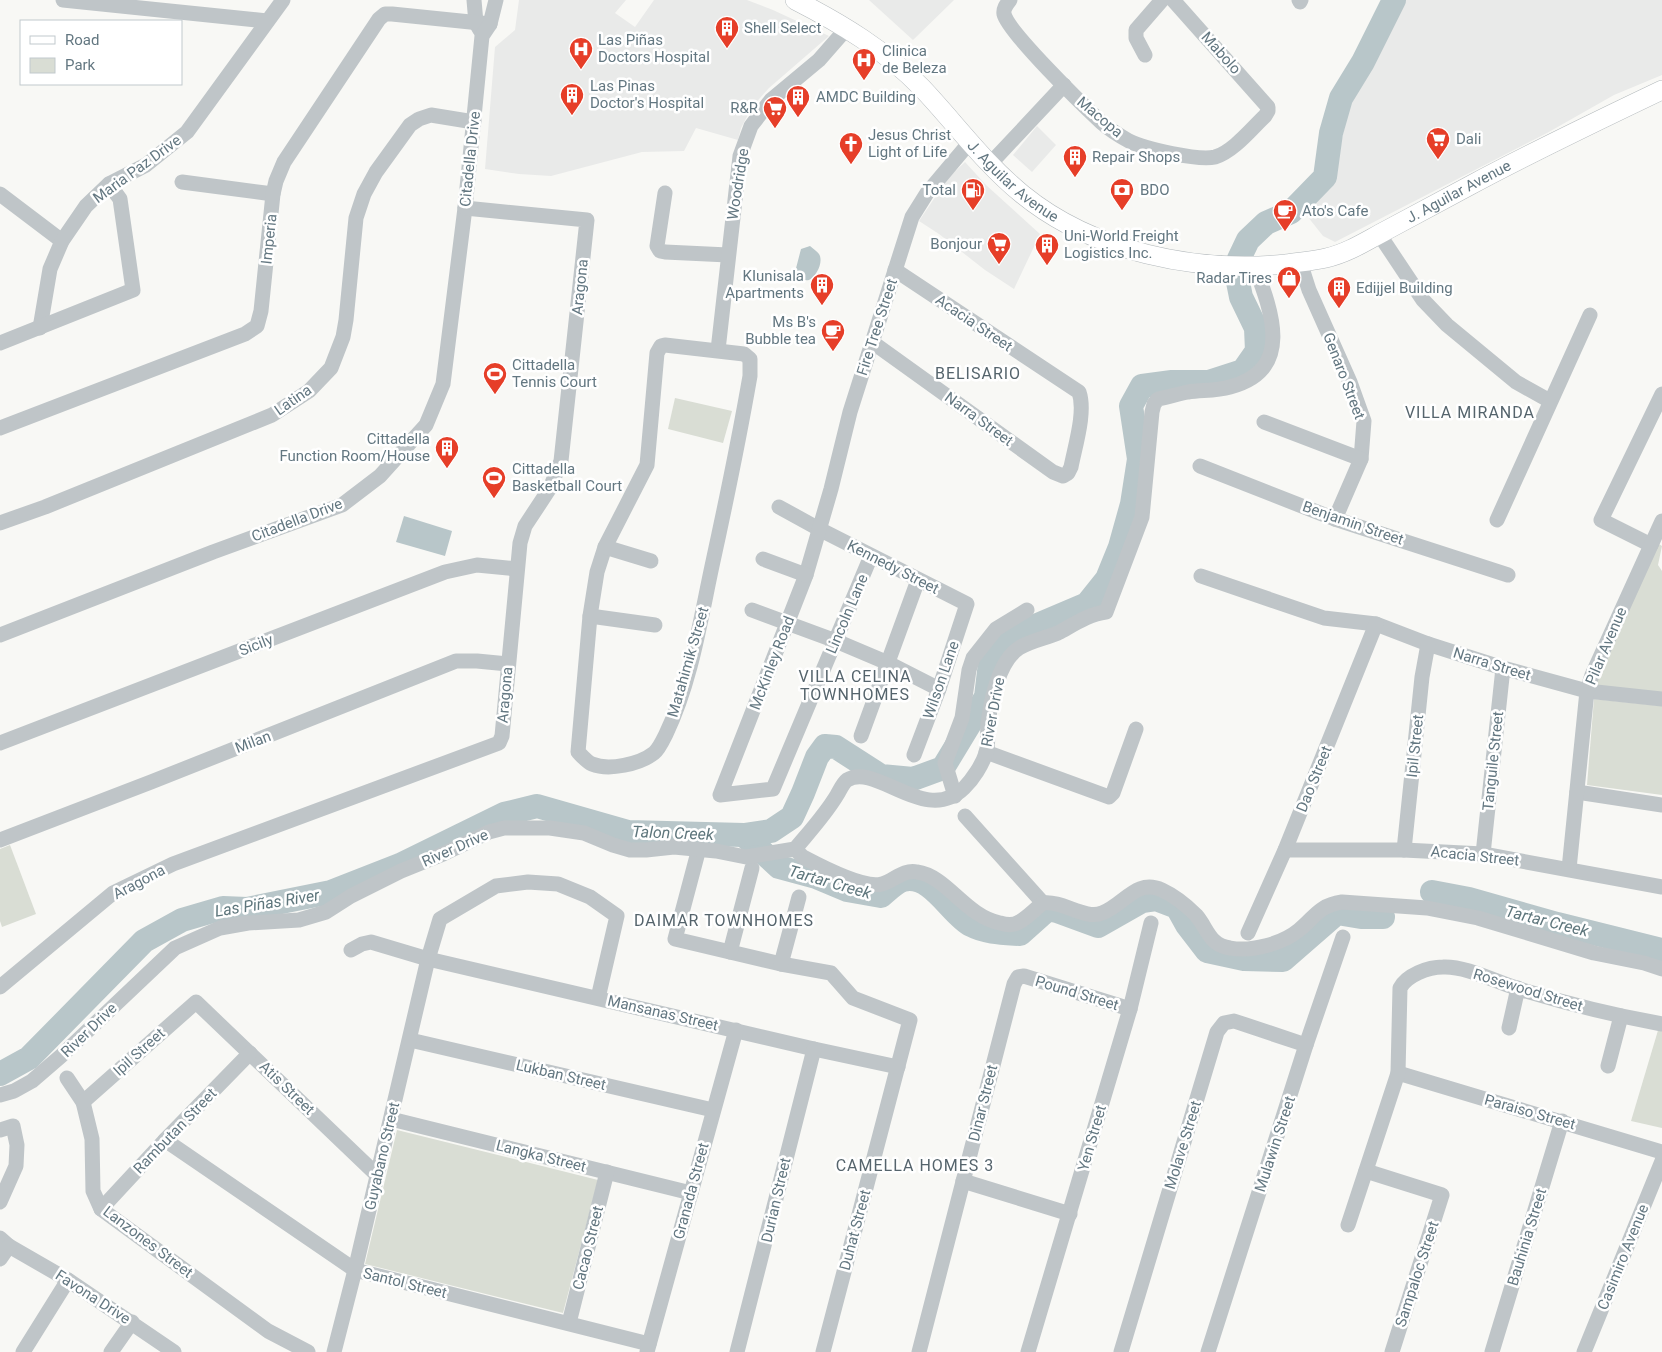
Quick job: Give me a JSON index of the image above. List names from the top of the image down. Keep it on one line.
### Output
{"streets":{"main road":["J. Aguilar Avenue"],"street":["Mabolo","Macopa","Citadella Drive","Maria Paz Drive","Woodridge","Imperia","Aragona","Acacia Street","Fire Tree Street","Genaro Street","Latina","Narra Street","Benjamin Street","Kennedy Street","Lincoln Lane","Sicily","Pilar Avenue","Matahimik Street","McKinley Road","Wilson Lane","River Drive","Milan","Ipil Street","Tanguile Street","Dao Street","Rosewood Street","Pound Street","Mansanas Street","Lukban Street","Atis Street","Dinar Street","Paraiso Street","Rambutan Street","Yen Street","Mulawin Street","Molave Street","Guyabano Street","Langka Street","Granada Street","Durian Street","Duhat Street","Bauhinia Street","Lanzones Street","Cacao Street","Casimiro Avenue","Sampaloc Street","Santol Street","Favona Drive"]},"crossings":[["Mabolo","Macopa"],["Citadella Drive","Imperia"],["Citadella Drive","Aragona"],["Citadella Drive","Latina"],["J. Aguilar Avenue","Woodridge"],["J. Aguilar Avenue","Fire Tree Street"],["J. Aguilar Avenue","Genaro Street"],["J. Aguilar Avenue","River Drive"],["Woodridge","Matahimik Street"],["Aragona","Sicily"],["Aragona","Milan"],["Acacia Street","Fire Tree Street"],["Acacia Street","Narra Street"],["Acacia Street","Pilar Avenue"],["Acacia Street","Ipil Street"],["Acacia Street","Tanguile Street"],["Acacia Street","Dao Street"],["Fire Tree Street","Narra Street"],["Fire Tree Street","Kennedy Street"],["Fire Tree Street","McKinley Road"],["Genaro Street","Benjamin Street"],["Narra Street","Pilar Avenue"],["Narra Street","Ipil Street"],["Narra Street","Tanguile Street"],["Narra Street","Dao Street"],["Kennedy Street","Lincoln Lane"],["Kennedy Street","McKinley Road"],["Kennedy Street","Wilson Lane"],["Lincoln Lane","McKinley Road"],["Ipil Street","Atis Street"],["Ipil Street","Lanzones Street"],["Rosewood Street","Paraiso Street"],["Pound Street","Dinar Street"],["Pound Street","Yen Street"],["Mansanas Street","Guyabano Street"],["Mansanas Street","Granada Street"],["Mansanas Street","Durian Street"],["Mansanas Street","Duhat Street"],["Lukban Street","Guyabano Street"],["Lukban Street","Granada Street"],["Atis Street","Rambutan Street"],["Atis Street","Guyabano Street"],["Paraiso Street","Bauhinia Street"],["Rambutan Street","Lanzones Street"],["Rambutan Street","Santol Street"],["Mulawin Street","Molave Street"],["Guyabano Street","Langka Street"],["Guyabano Street","Santol Street"],["Langka Street","Granada Street"],["Langka Street","Cacao Street"],["Granada Street","Santol Street"],["Cacao Street","Santol Street"]],"districts":["BELISARIO","VILLA MIRANDA","VILLA CELINA TOWNHOMES","DAIMAR TOWNHOMES","CAMELLA HOMES 3"],"water":["Talon Creek","Tartar Creek","Las Piñas River"],"places":{"building":["Shell Select","Las Pinas Doctor's Hospital","AMDC Building","Repair Shops","Uni-World Freight Logistics Inc.","KIunisala Apartments","Edijjel Building","Cittadella Function Room/House"],"hospital":["Las Piñas Doctors Hospital","Clinica de Beleza"],"supermarket":["R&R","Dali","Bonjour"],"church":["Jesus Christ Light of Life"],"fuel station":["Total"],"bank":["BDO"],"cafe":["Ato's Cafe","Ms B's Bubble tea"],"shop":["Radar Tires"],"sports":["Cittadella Tennis Court","Cittadella Basketball Court"]},"legend":["Road","Park"]}
